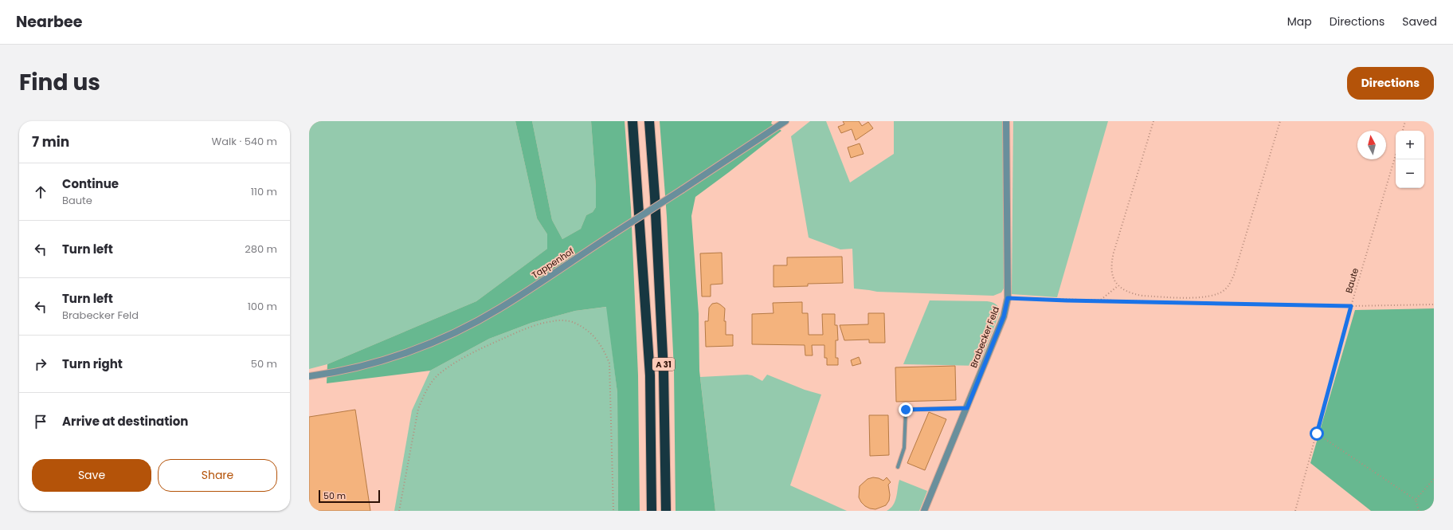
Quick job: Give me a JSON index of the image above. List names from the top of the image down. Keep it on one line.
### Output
{"streets":{"highway":["A 31"],"street":["Tappenhof","Brabecker Feld"],"path":["Baute"]},"scale_bar":"50 m","north":"top","page":{"header":"Nearbee","nav":["Map","Directions","Saved"],"title":"Find us","buttons":["Directions",["Save","Share"]],"heading":["7 min","Walk · 540 m"],"map_buttons":["+","−"],"list":[["Continue","Baute","110 m"],["Turn left","280 m"],["Turn left","Brabecker Feld","100 m"],["Turn right","50 m"],"Arrive at destination"],"scale":"50 m"}}
